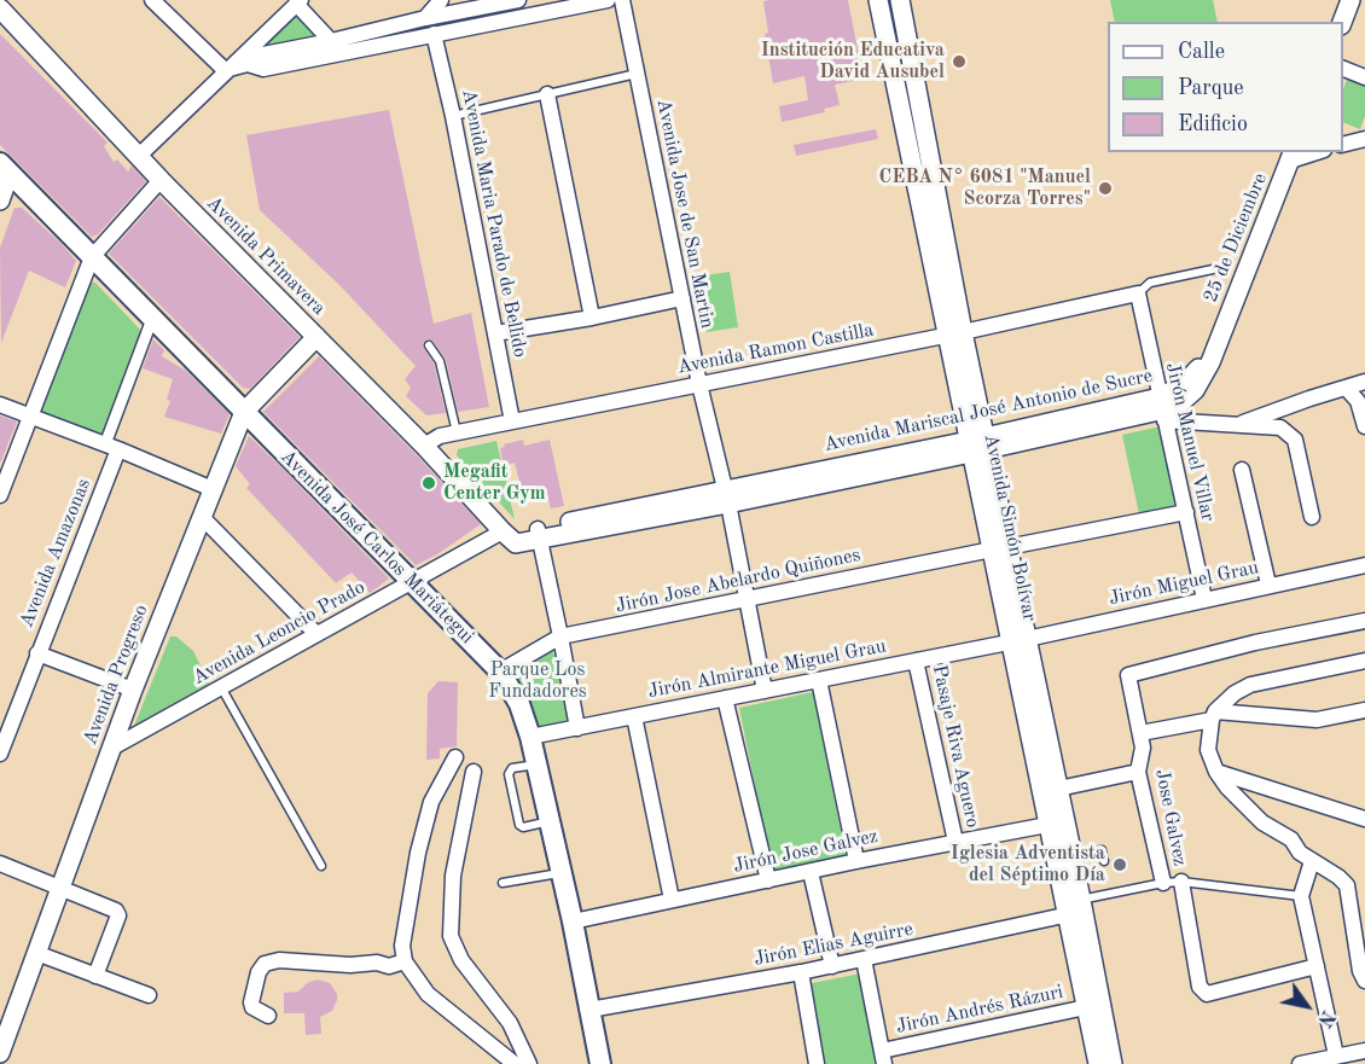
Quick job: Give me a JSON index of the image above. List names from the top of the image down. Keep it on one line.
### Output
{"streets":{"main road":["Avenida José Carlos Mariátegui"],"street":["Avenida Jose de San Martin","Avenida Maria Parado de Bellido","25 de Diciembre","Avenida Primavera","Avenida Ramon Castilla","Avenida Mariscal José Antonio de Sucre","Jirón Manuel Villar","Avenida Simón Bolívar","Avenida Amazonas","Jirón Jose Abelardo Quiñones","Jirón Miguel Grau","Avenida Leoncio Prado","Jirón Almirante Miguel Grau","Avenida Progreso","Pasaje Riva Aguero","Jose Galvez","Jirón Jose Galvez","Jirón Elias Aguirre","Jirón Andrés Rázuri"]},"crossings":[["Avenida Jose de San Martin","Avenida Ramon Castilla"],["Avenida Jose de San Martin","Avenida Mariscal José Antonio de Sucre"],["Avenida Jose de San Martin","Jirón Jose Abelardo Quiñones"],["Avenida Jose de San Martin","Jirón Almirante Miguel Grau"],["Avenida Maria Parado de Bellido","Avenida Ramon Castilla"],["25 de Diciembre","Avenida Mariscal José Antonio de Sucre"],["Avenida Primavera","Avenida Ramon Castilla"],["Avenida Primavera","Avenida Mariscal José Antonio de Sucre"],["Avenida Primavera","Avenida Leoncio Prado"],["Avenida Primavera","Avenida Progreso"],["Avenida Ramon Castilla","Jirón Manuel Villar"],["Avenida Ramon Castilla","Avenida Simón Bolívar"],["Avenida Mariscal José Antonio de Sucre","Jirón Manuel Villar"],["Avenida Mariscal José Antonio de Sucre","Avenida Simón Bolívar"],["Avenida Mariscal José Antonio de Sucre","Avenida Leoncio Prado"],["Jirón Manuel Villar","Jirón Jose Abelardo Quiñones"],["Jirón Manuel Villar","Jirón Miguel Grau"],["Avenida Simón Bolívar","Jirón Jose Abelardo Quiñones"],["Avenida Simón Bolívar","Jirón Miguel Grau"],["Avenida Simón Bolívar","Jirón Almirante Miguel Grau"],["Avenida Simón Bolívar","Jirón Jose Galvez"],["Avenida Simón Bolívar","Jirón Elias Aguirre"],["Avenida Simón Bolívar","Jirón Andrés Rázuri"],["Avenida José Carlos Mariátegui","Jirón Jose Abelardo Quiñones"],["Avenida José Carlos Mariátegui","Avenida Leoncio Prado"],["Avenida José Carlos Mariátegui","Jirón Almirante Miguel Grau"],["Avenida José Carlos Mariátegui","Avenida Progreso"],["Avenida José Carlos Mariátegui","Jirón Jose Galvez"],["Avenida José Carlos Mariátegui","Jirón Elias Aguirre"],["Jirón Miguel Grau","Jirón Almirante Miguel Grau"],["Avenida Leoncio Prado","Avenida Progreso"],["Jirón Almirante Miguel Grau","Pasaje Riva Aguero"],["Pasaje Riva Aguero","Jirón Jose Galvez"],["Jose Galvez","Jirón Elias Aguirre"]],"parks":["Parque Los Fundadores"],"places":["Institución Educativa David Ausubel","CEBA N° 6081 \"Manuel Scorza Torres\"","Megafit Center Gym","Iglesia Adventista del Séptimo Día"],"legend":["Calle","Parque","Edificio"],"north":"bottom right"}
